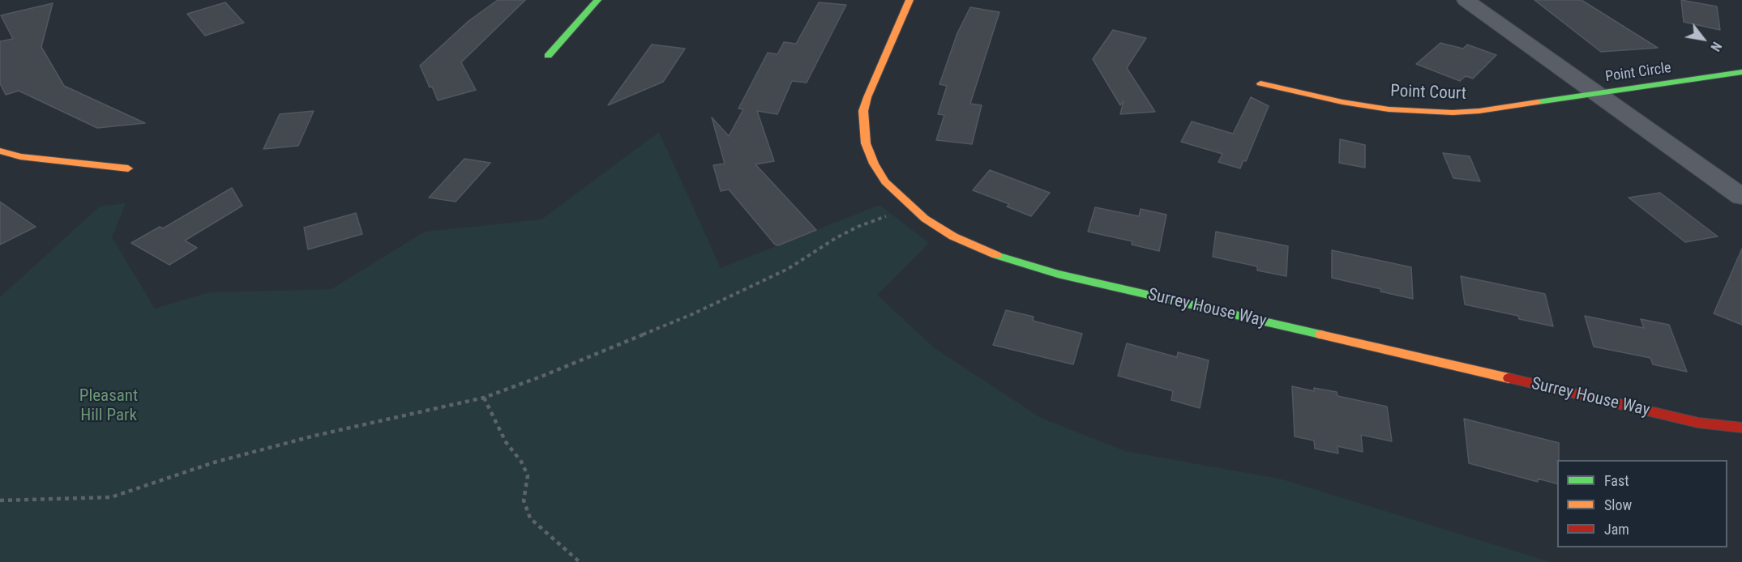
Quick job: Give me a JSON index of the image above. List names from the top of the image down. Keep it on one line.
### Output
{"streets":{"street":["Point Circle","Point Court","Surrey House Way"]},"crossings":[["Point Circle","Point Court"]],"parks":["Pleasant Hill Park"],"legend":["Fast","Slow","Jam"],"north":"bottom right"}
